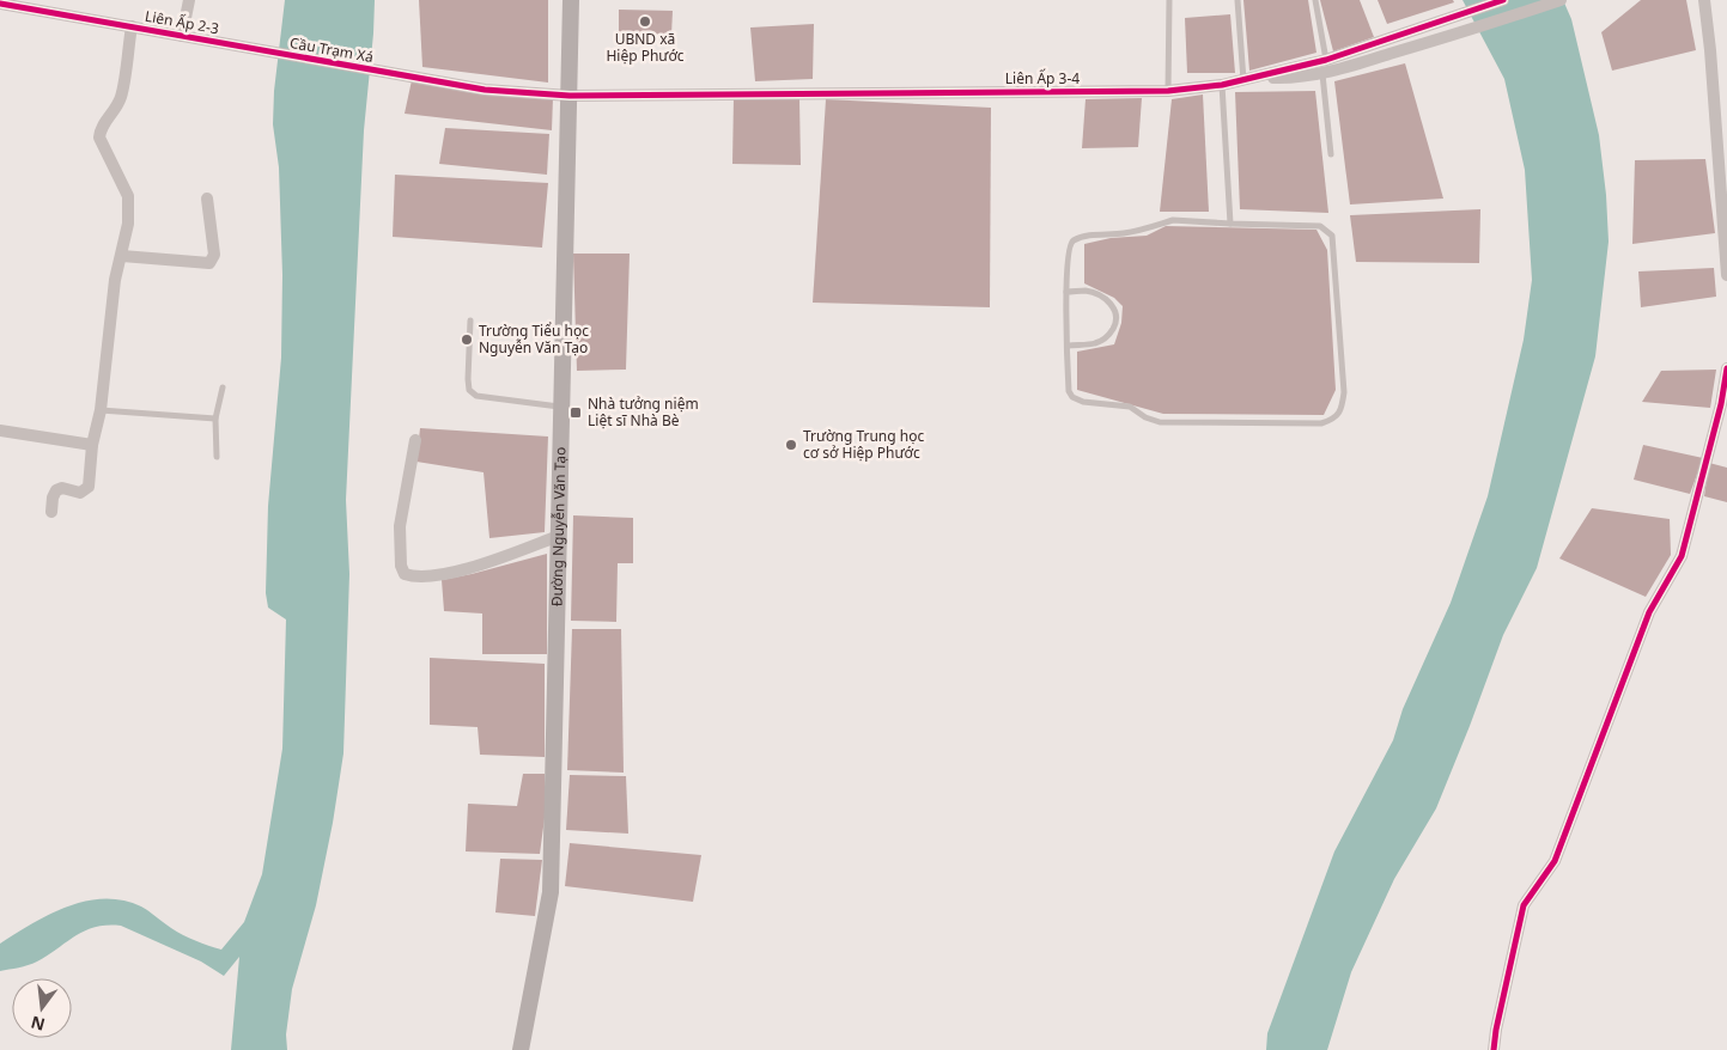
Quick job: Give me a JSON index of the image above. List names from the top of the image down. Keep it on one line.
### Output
{"streets":{"main road":["Đường Nguyễn Văn Tạo"],"street":["Liên Ấp 2-3","Cầu Trạm Xá","Liên Ấp 3-4"]},"crossings":[["Liên Ấp 2-3","Cầu Trạm Xá"],["Cầu Trạm Xá","Liên Ấp 3-4"],["Cầu Trạm Xá","Đường Nguyễn Văn Tạo"],["Liên Ấp 3-4","Đường Nguyễn Văn Tạo"]],"places":{"other":["UBND xã Hiệp Phước","Trường Tiểu học Nguyễn Văn Tạo","Trường Trung học cơ sở Hiệp Phước"],"transit":["Nhà tưởng niệm Liệt sĩ Nhà Bè"]},"north":"bottom"}
